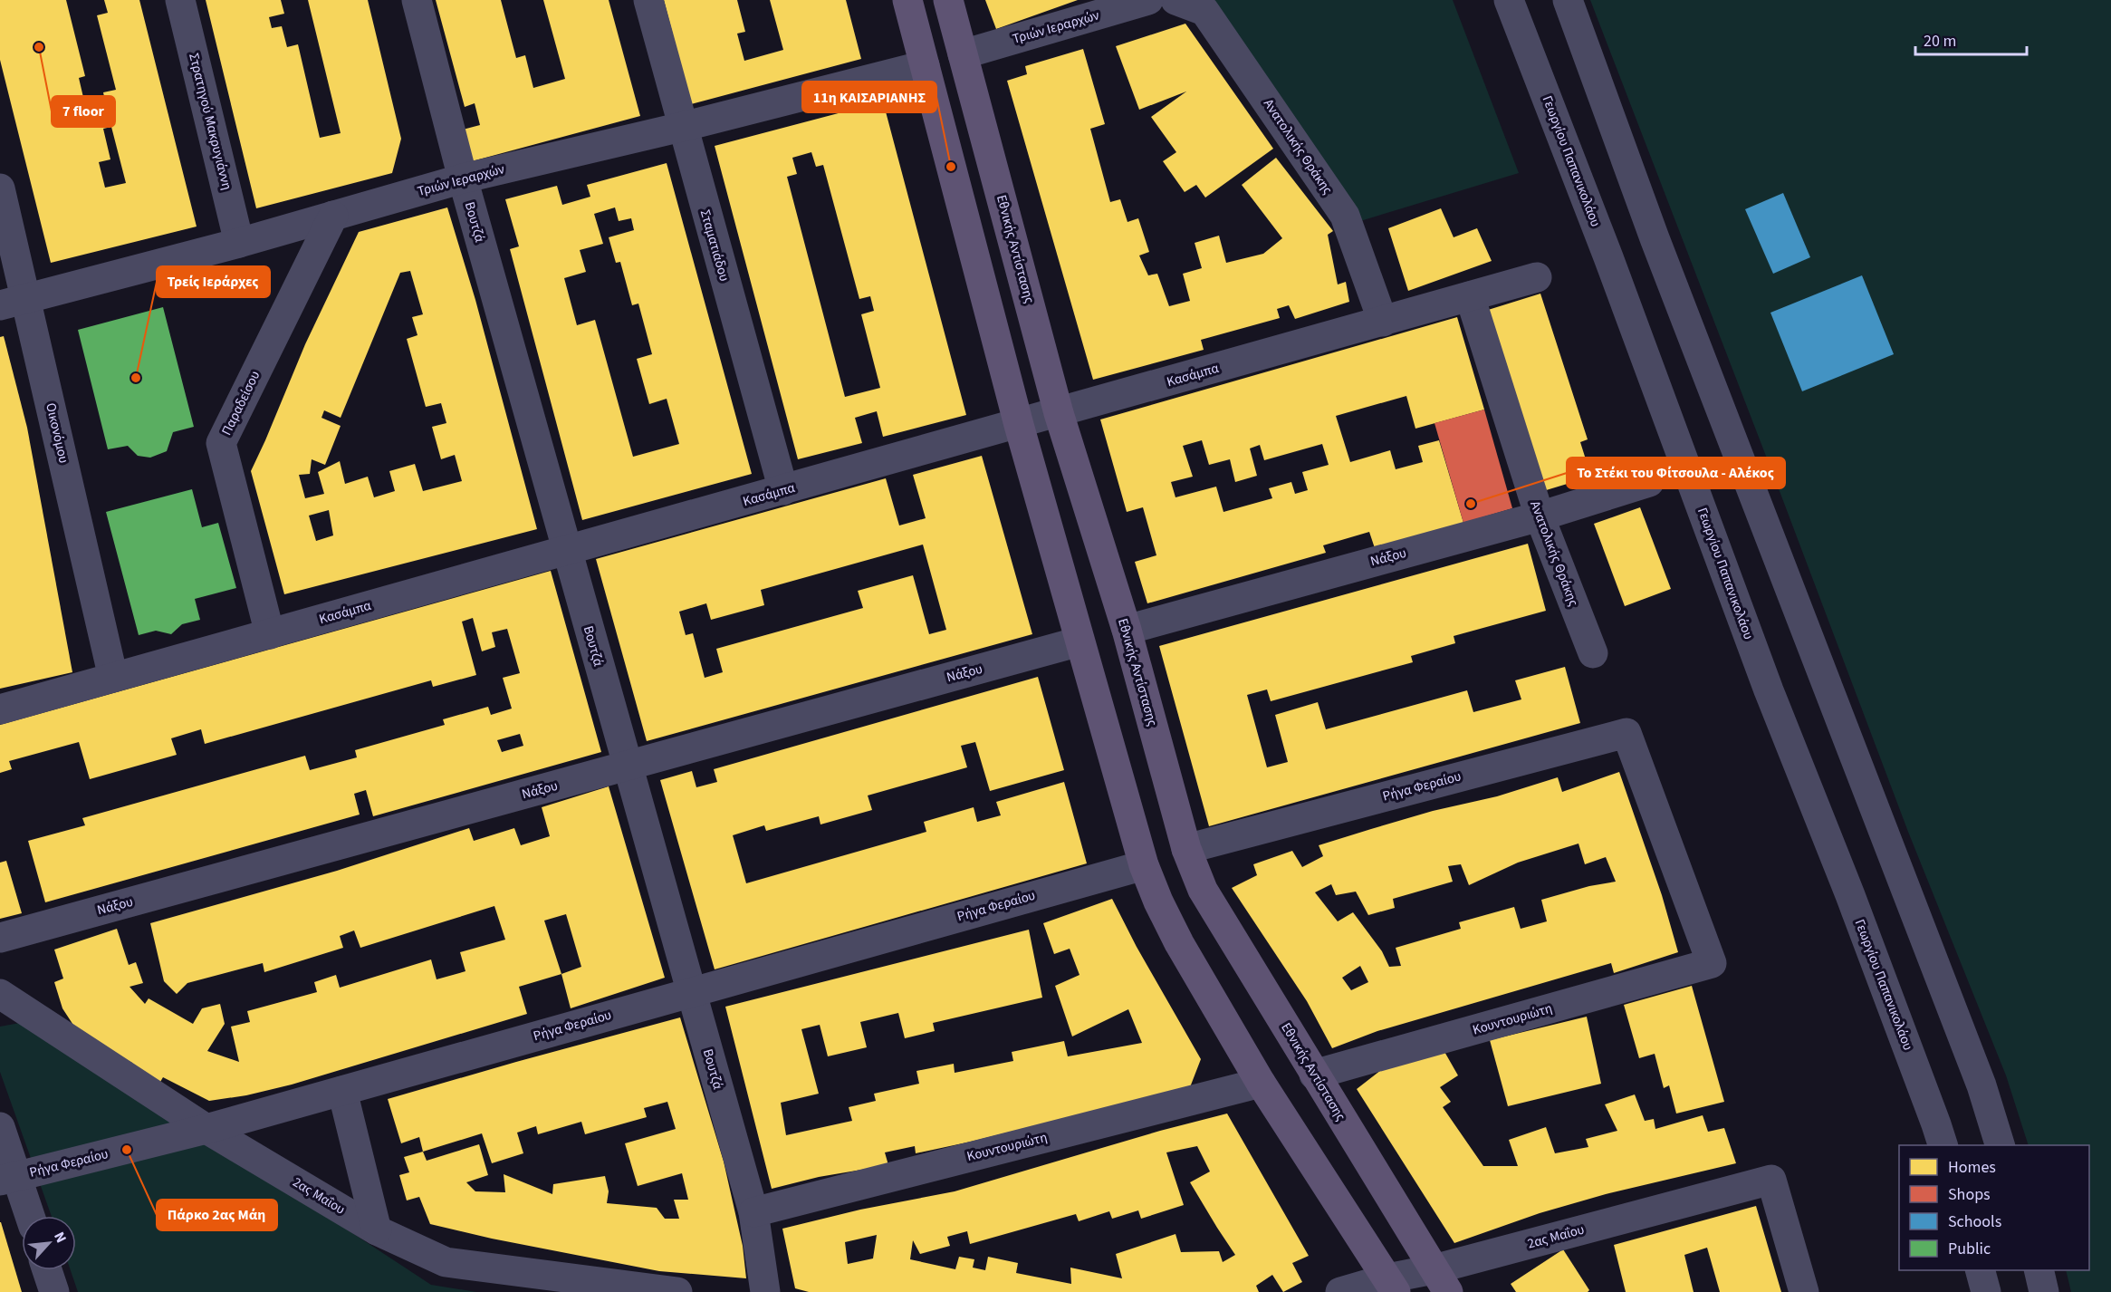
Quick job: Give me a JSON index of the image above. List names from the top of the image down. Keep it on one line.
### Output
{"streets":{"main road":["Εθνικής Αντίστασης"],"street":["Τριών Ιεραρχών","Στρατηγού Μακρυγιάννη","Ανατολικής Θράκης","Γεωργίου Παπανικολάου","Βουτζά","Σταματιάδου","Κασάμπα","Παραδείσου","Οικονόμου","Νάξου","Ρήγα Φεραίου","Κουντουριώτη","2ας Μαΐου"]},"crossings":[["Τριών Ιεραρχών","Στρατηγού Μακρυγιάννη"],["Τριών Ιεραρχών","Βουτζά"],["Τριών Ιεραρχών","Σταματιάδου"],["Τριών Ιεραρχών","Εθνικής Αντίστασης"],["Τριών Ιεραρχών","Παραδείσου"],["Τριών Ιεραρχών","Οικονόμου"],["Ανατολικής Θράκης","Κασάμπα"],["Ανατολικής Θράκης","Νάξου"],["Βουτζά","Κασάμπα"],["Βουτζά","Νάξου"],["Βουτζά","Ρήγα Φεραίου"],["Βουτζά","Κουντουριώτη"],["Σταματιάδου","Κασάμπα"],["Εθνικής Αντίστασης","Κασάμπα"],["Εθνικής Αντίστασης","Νάξου"],["Εθνικής Αντίστασης","Ρήγα Φεραίου"],["Εθνικής Αντίστασης","Κουντουριώτη"],["Εθνικής Αντίστασης","2ας Μαΐου"],["Κασάμπα","Παραδείσου"],["Κασάμπα","Οικονόμου"],["Ρήγα Φεραίου","Κουντουριώτη"],["Ρήγα Φεραίου","2ας Μαΐου"]],"places":["7 floor","11η ΚΑΙΣΑΡΙΑΝΗΣ","Τρείς Ιεράρχες","Το Στέκι του Φίτσουλα - Αλέκος","Πάρκο 2ας Μάη"],"legend":["Homes","Shops","Schools","Public"],"scale_bar":"20 m","north":"top right"}
